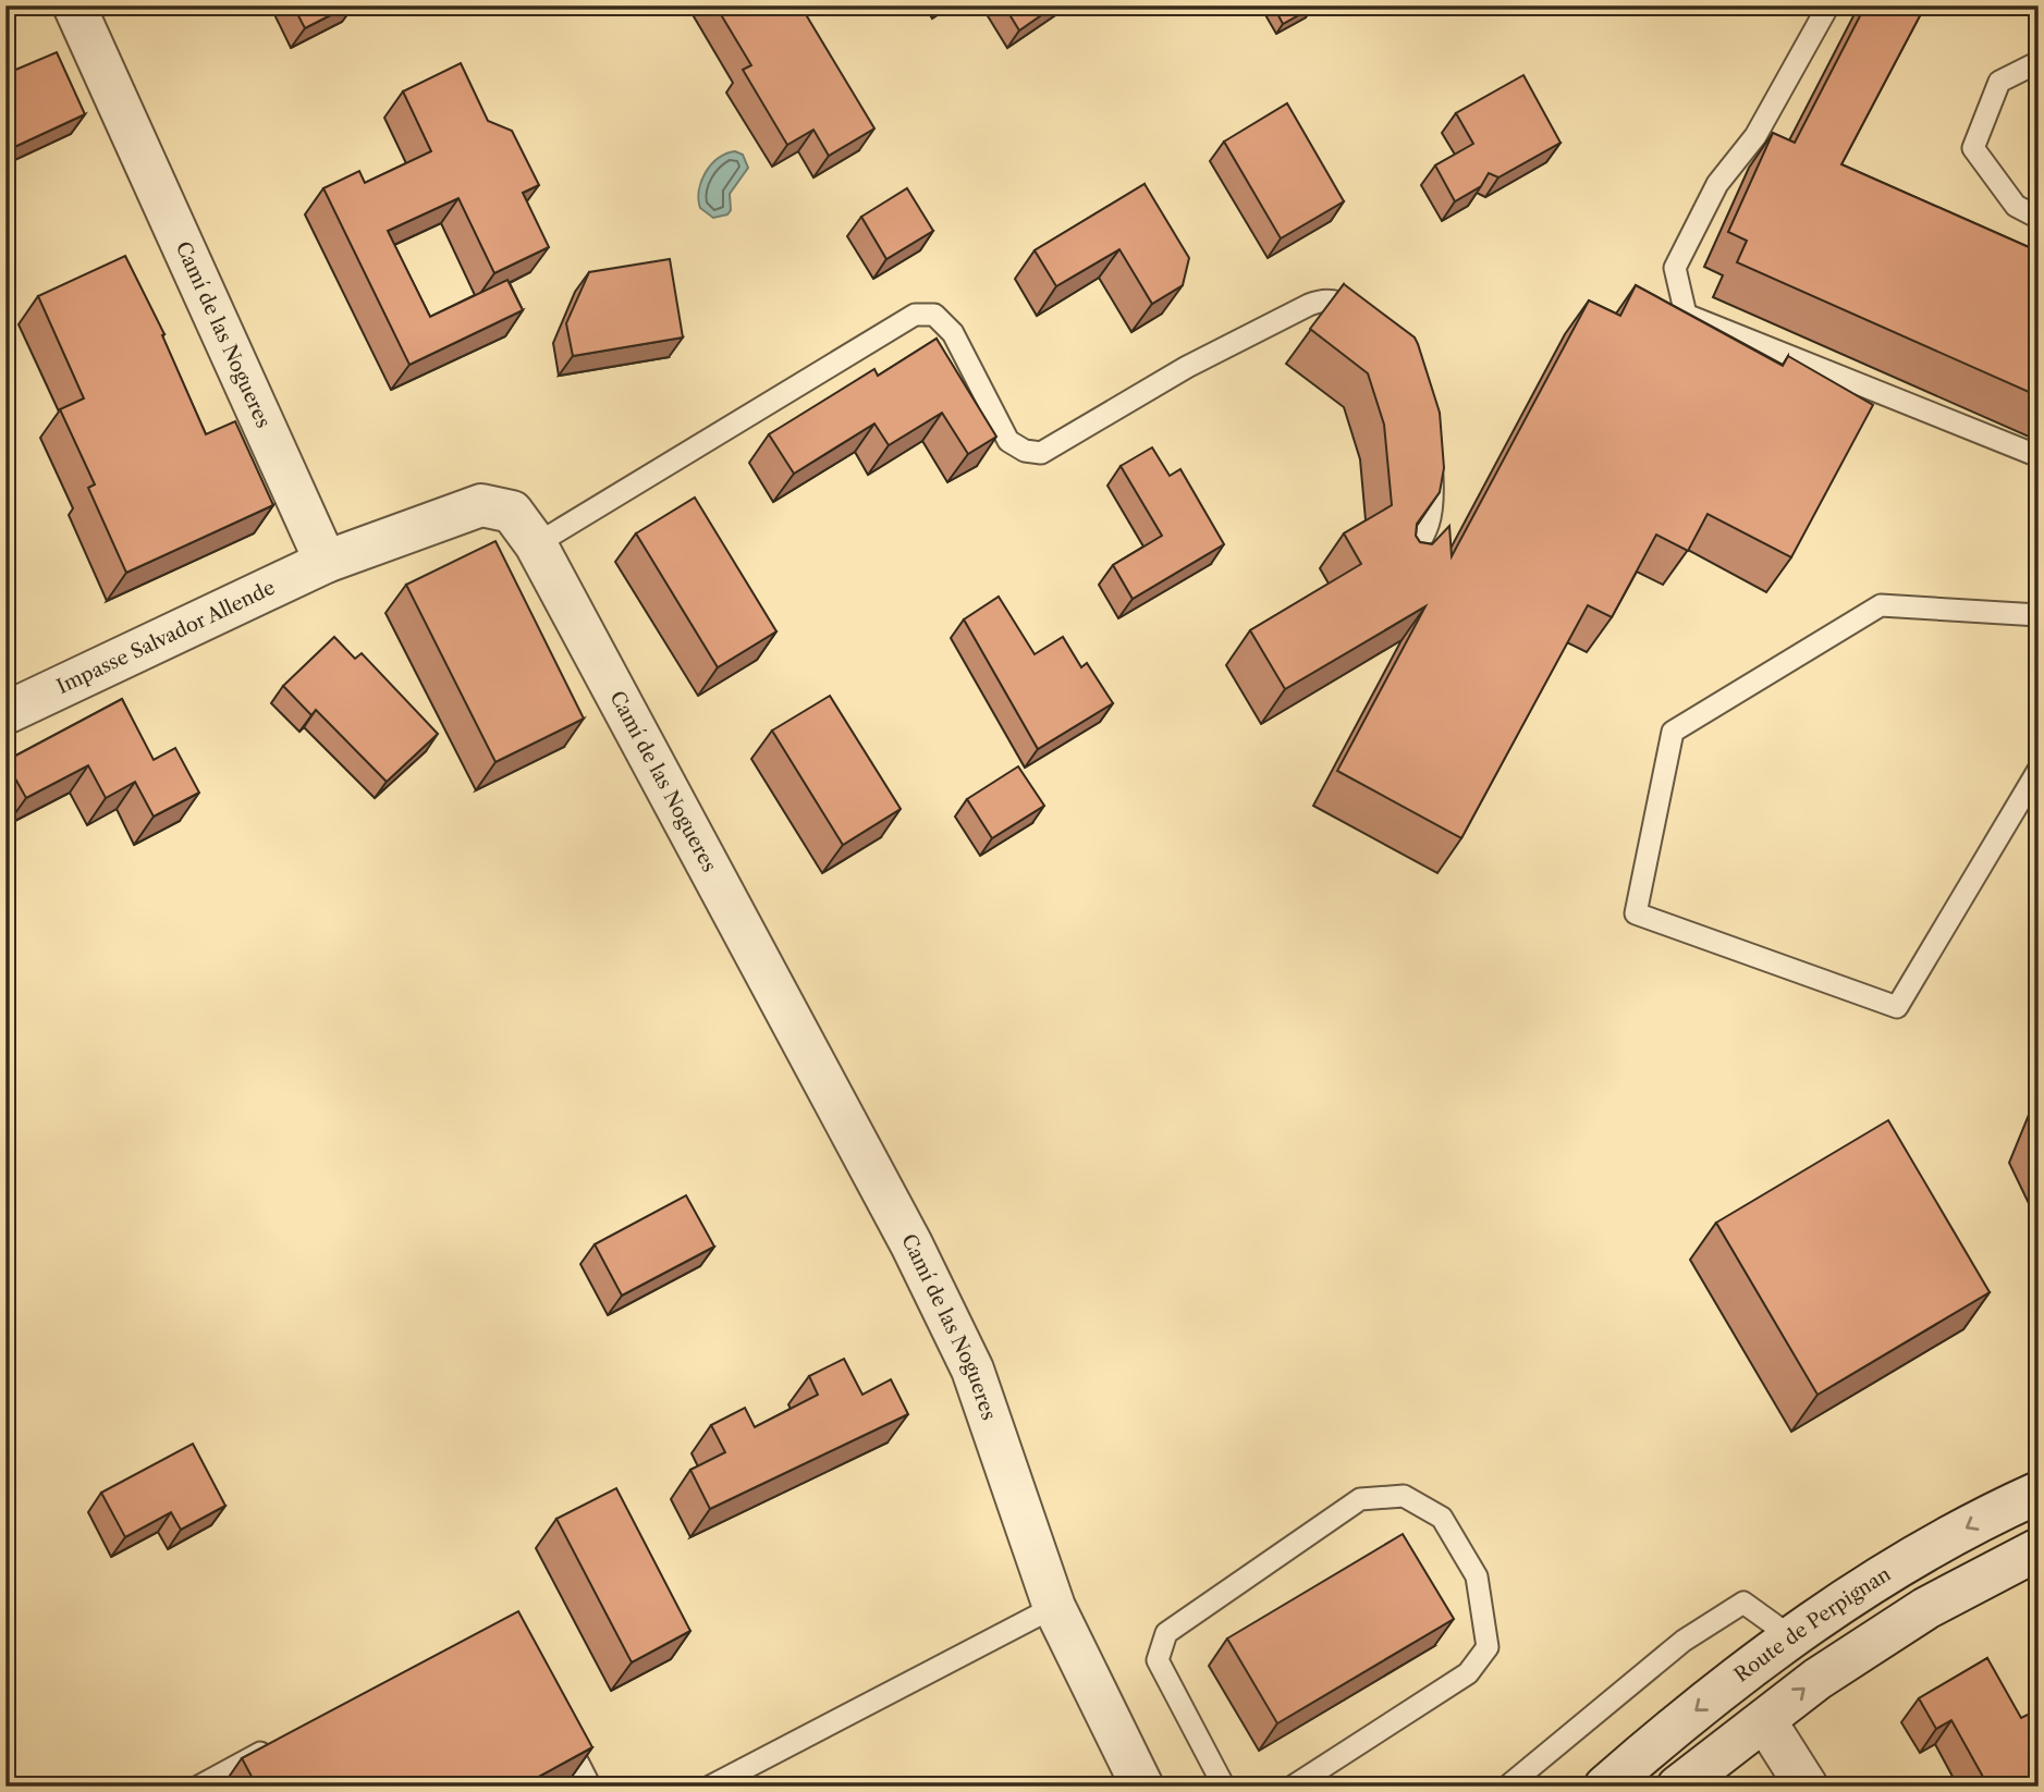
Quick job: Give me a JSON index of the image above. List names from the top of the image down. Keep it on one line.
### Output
{"streets":{"street":["Camí de las Nogueres","Impasse Salvador Allende","Route de Perpignan"]},"crossings":[["Camí de las Nogueres","Impasse Salvador Allende"]]}
